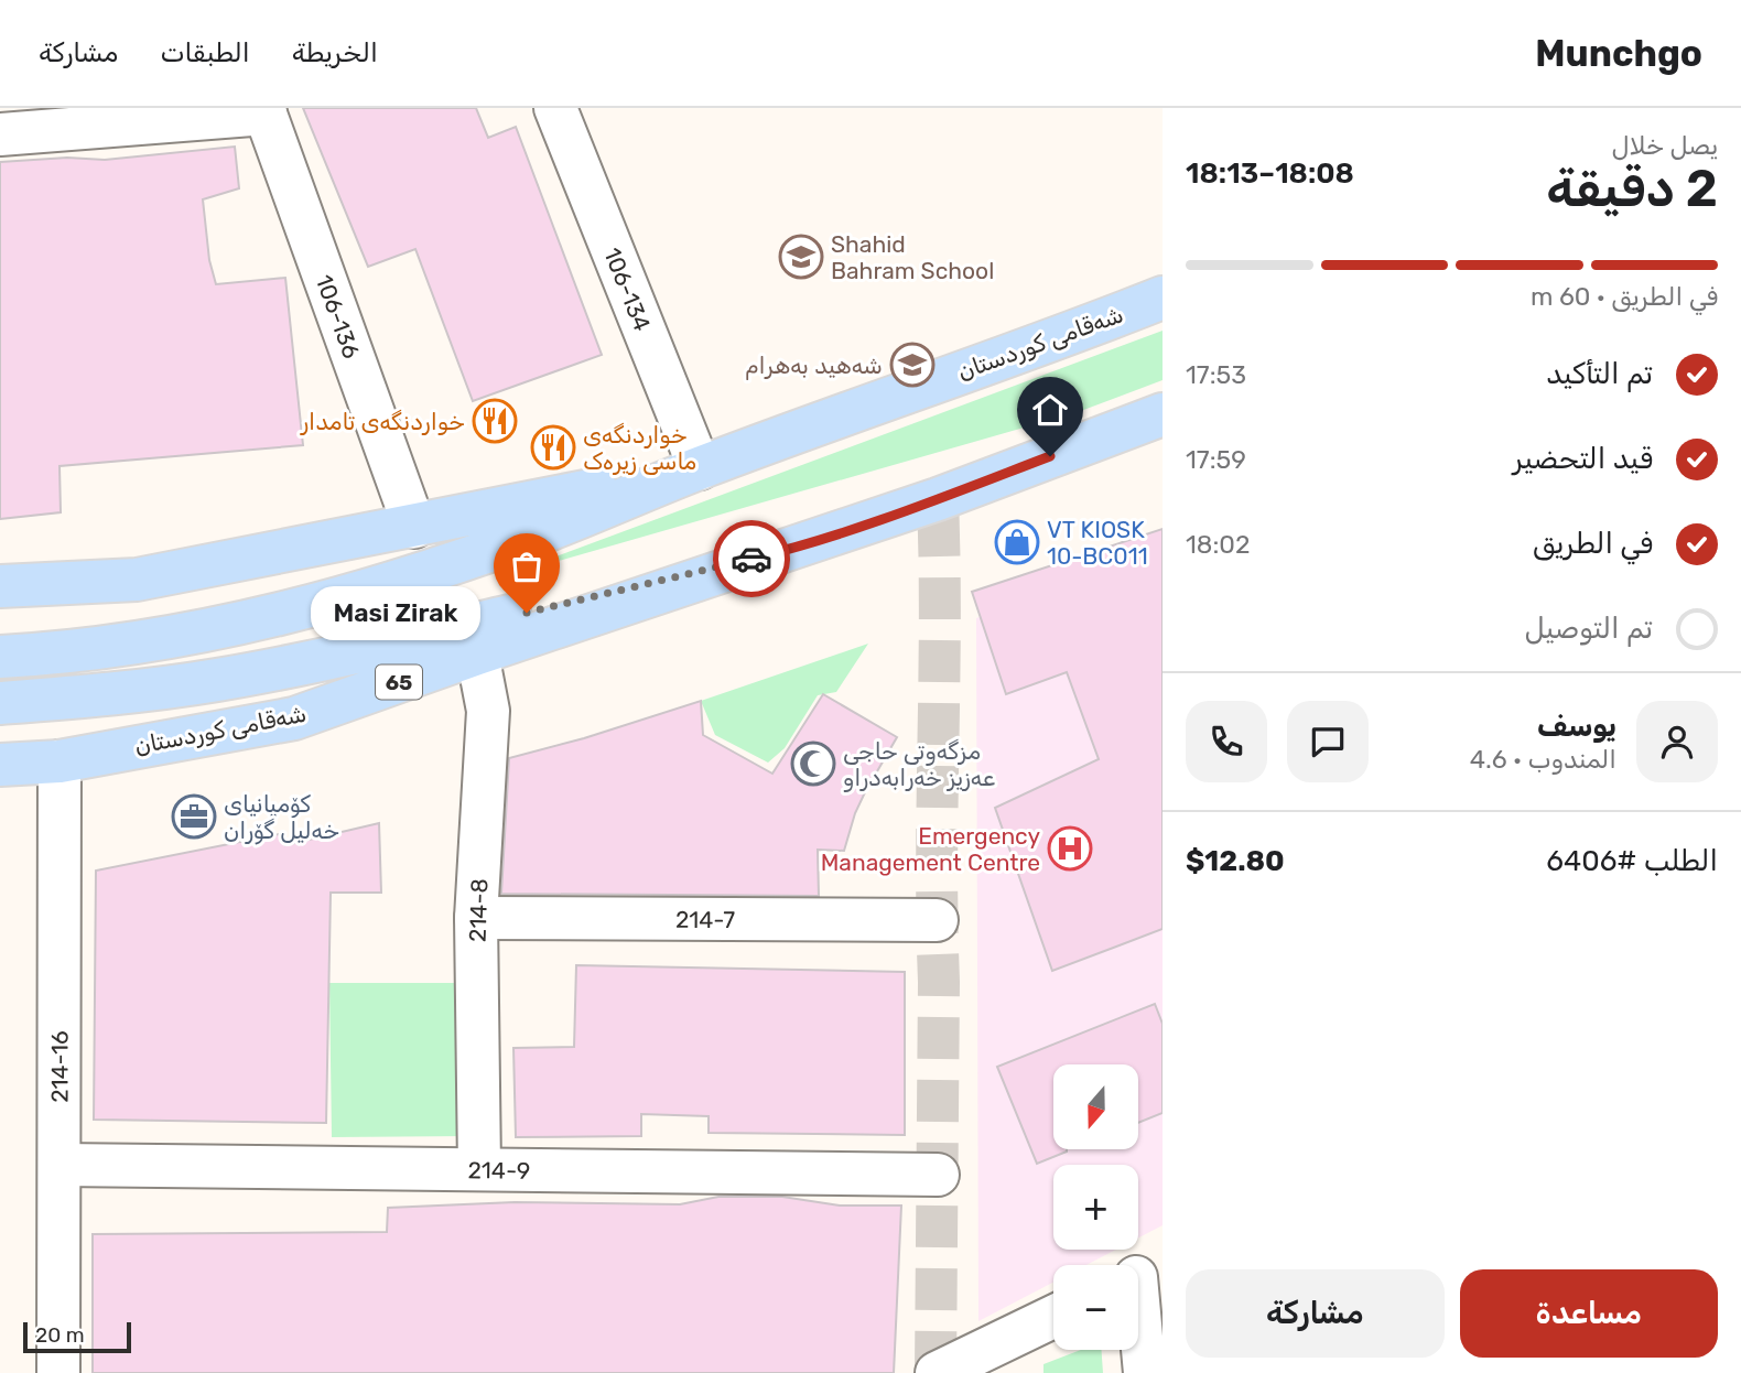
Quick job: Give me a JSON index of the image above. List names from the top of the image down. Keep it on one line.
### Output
{"streets":{"highway":["شەقامی کوردستان","65"],"street":["106-134","106-136","214-8","214-7","214-16","214-9"]},"crossings":[["106-134","شەقامی کوردستان"],["106-136","شەقامی کوردستان"],["شەقامی کوردستان","214-8"],["شەقامی کوردستان","214-16"],["214-8","214-7"],["214-8","214-9"],["214-16","214-9"]],"places":{"school or university":["Shahid Bahram School","شەهید بەهرام"],"restaurant":["خواردنگەی تامدار","خواردنگەی ماسی زیرەک"],"shop":["VT KIOSK 10-BC011"],"other":["Masi Zirak"],"mosque":["مزگەوتی حاجی عەزیز خەرابەدراو"],"office":["کۆمپانیای خەلیل گۆران"],"hospital":["Emergency Management Centre"]},"scale_bar":"20 m","north":"bottom","page":{"header":"Munchgo","nav":["الخريطة","الطبقات","مشاركة"],"heading":["2 دقيقة","يصل خلال","18:08–18:13"],"panel":["يوسف","المندوب · 4.6","الطلب #6406","$12.80"],"bar":"في الطريق · 60 m","list":[["تم التأكيد","17:53"],["قيد التحضير","17:59"],["في الطريق","18:02"],"تم التوصيل"],"bubble":"Masi Zirak","map_buttons":["+","−"],"buttons":["مساعدة","مشاركة"],"scale":"20 m"}}
